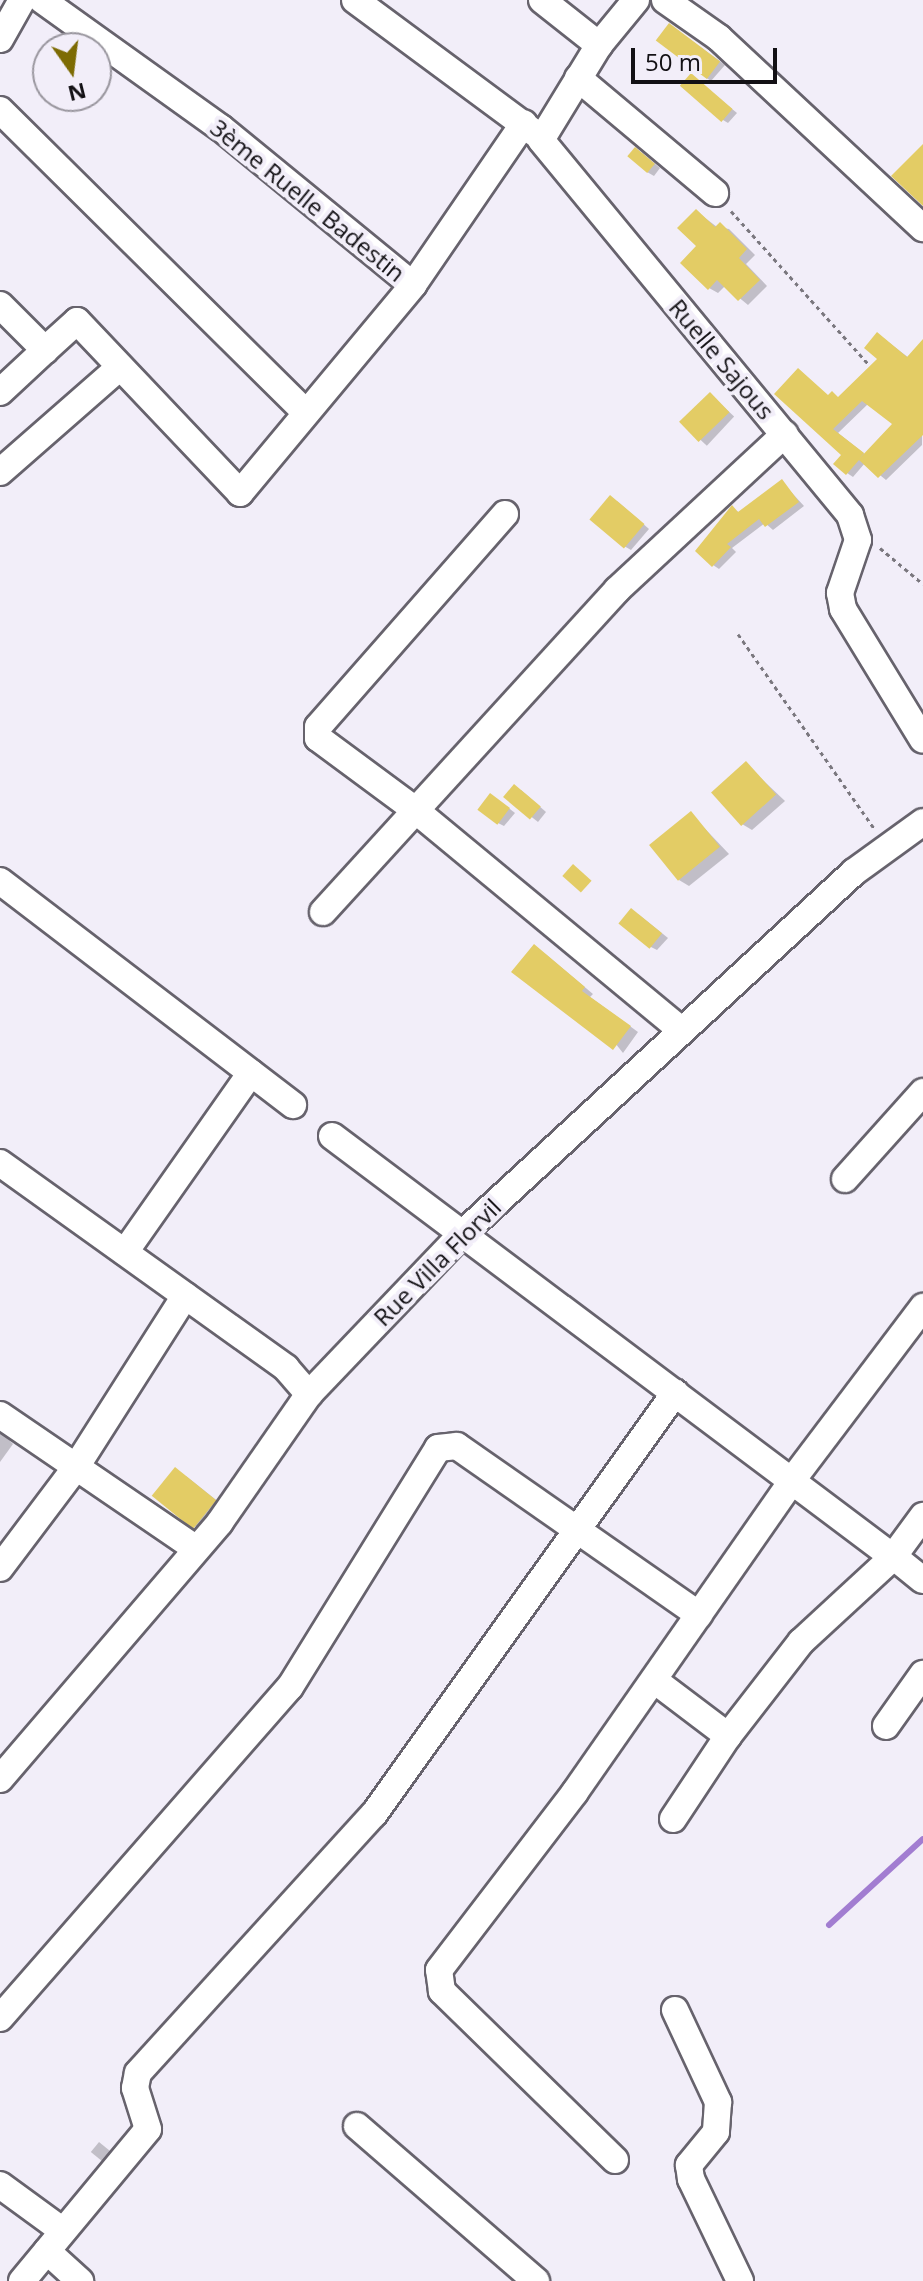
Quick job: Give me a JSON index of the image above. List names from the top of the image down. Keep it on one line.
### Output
{"streets":{"street":["3ème Ruelle Badestin","Ruelle Sajous","Rue Villa Florvil"]},"crossings":[["3ème Ruelle Badestin","Ruelle Sajous"]],"scale_bar":"50 m","north":"bottom"}
